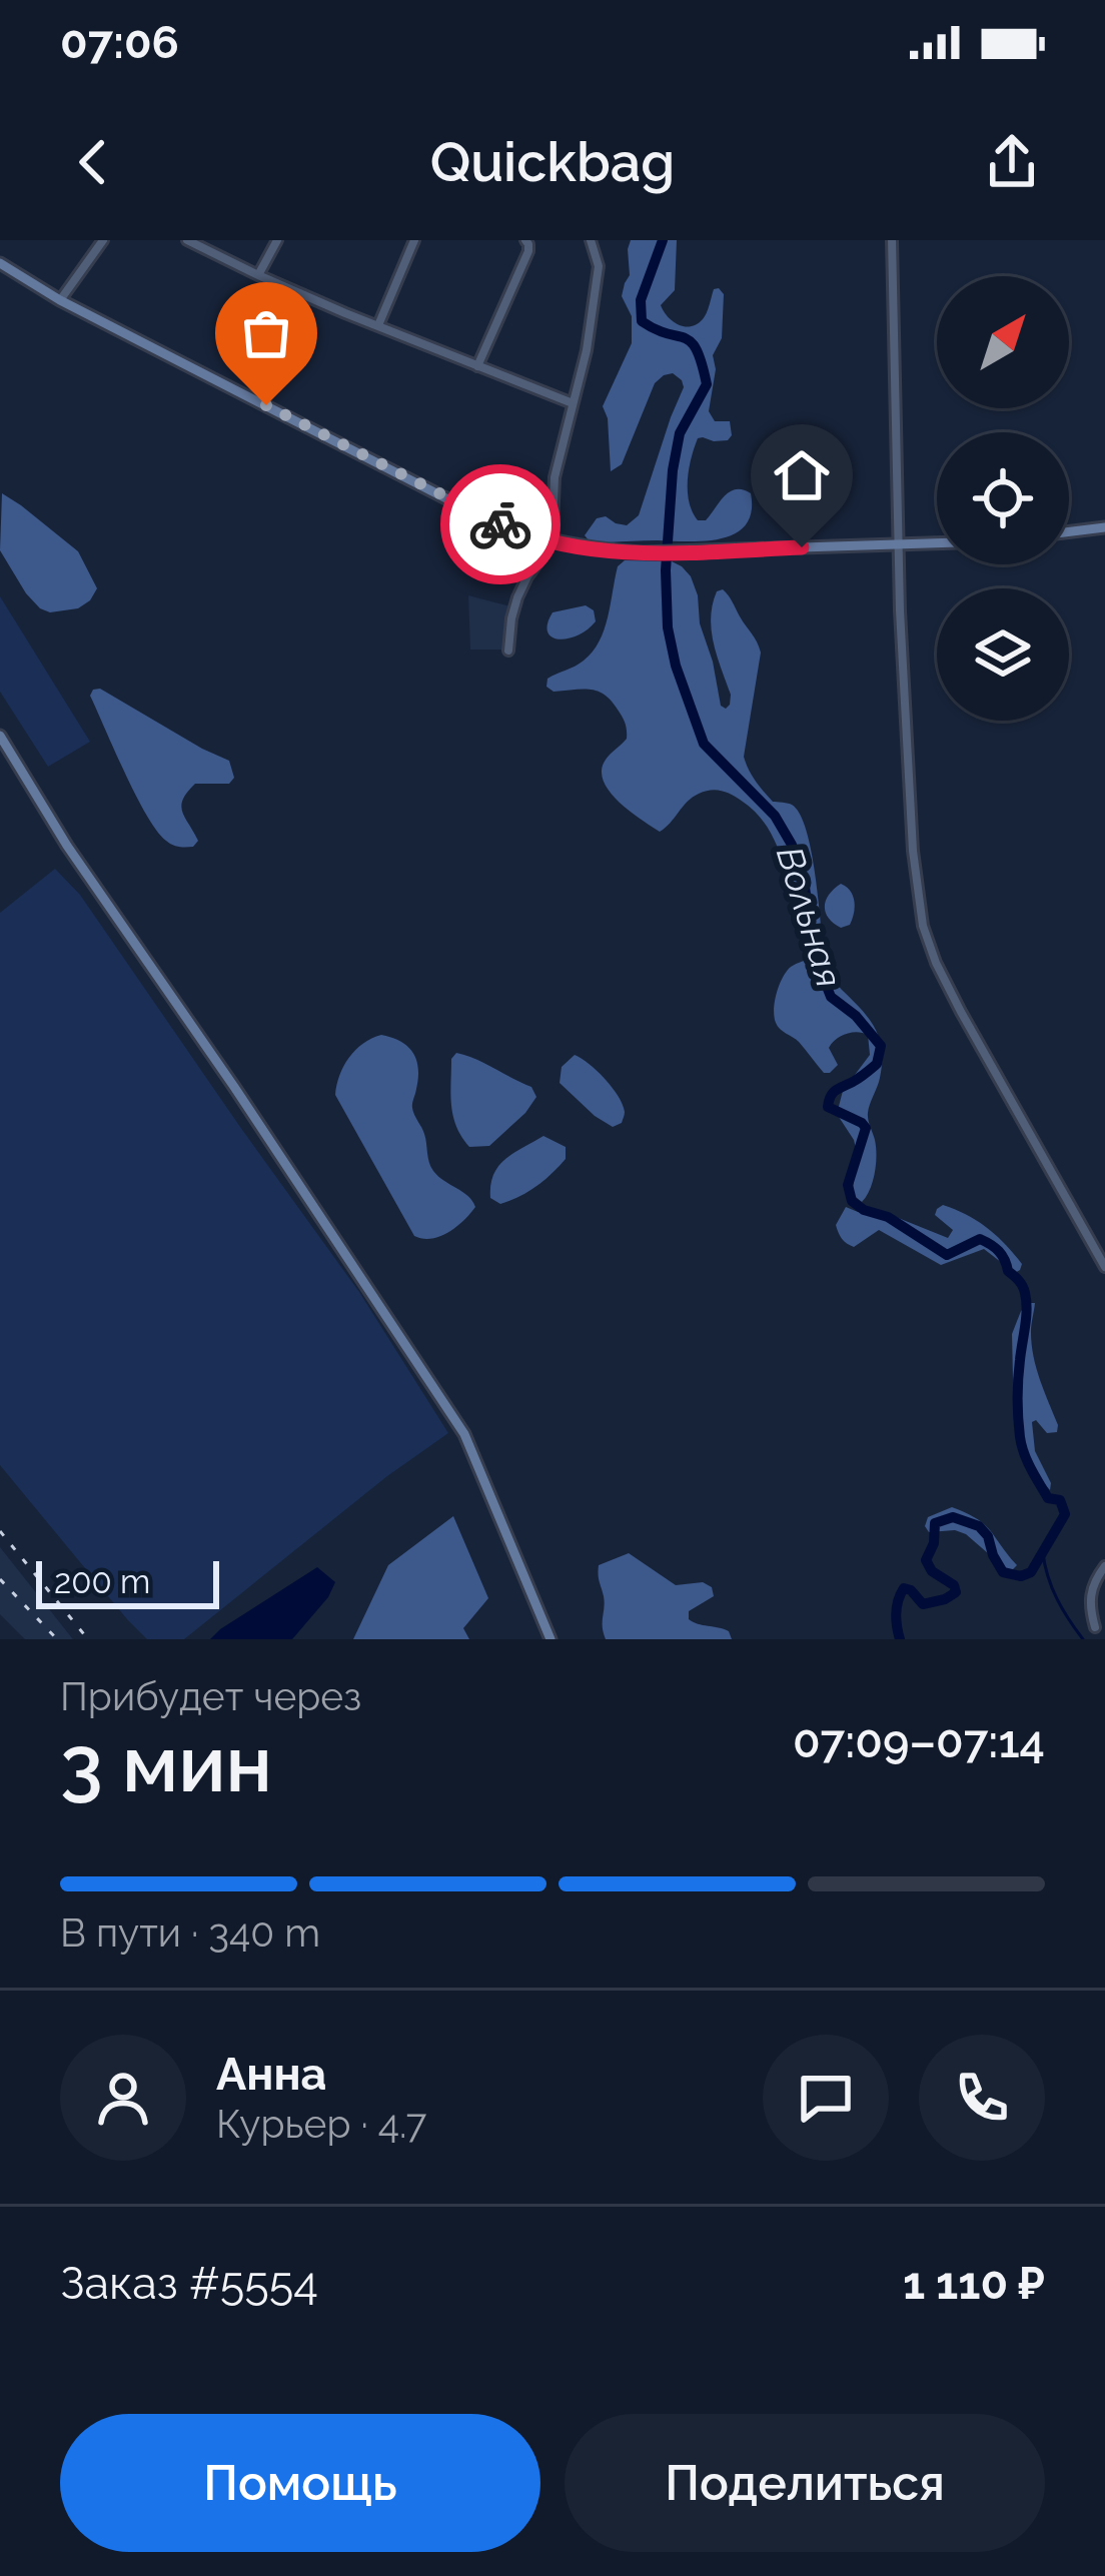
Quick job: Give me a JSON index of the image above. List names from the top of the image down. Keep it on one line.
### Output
{"water":["Вольная"],"scale_bar":"200 m","north":"top right","page":{"status":"07:06","header":"Quickbag","scale":"200 m","heading":["3 мин","Прибудет через","07:09–07:14"],"panel":["Анна","Курьер · 4.7","Заказ #5554","1 110 ₽"],"bar":"В пути · 340 m","buttons":["Помощь","Поделиться"]}}
